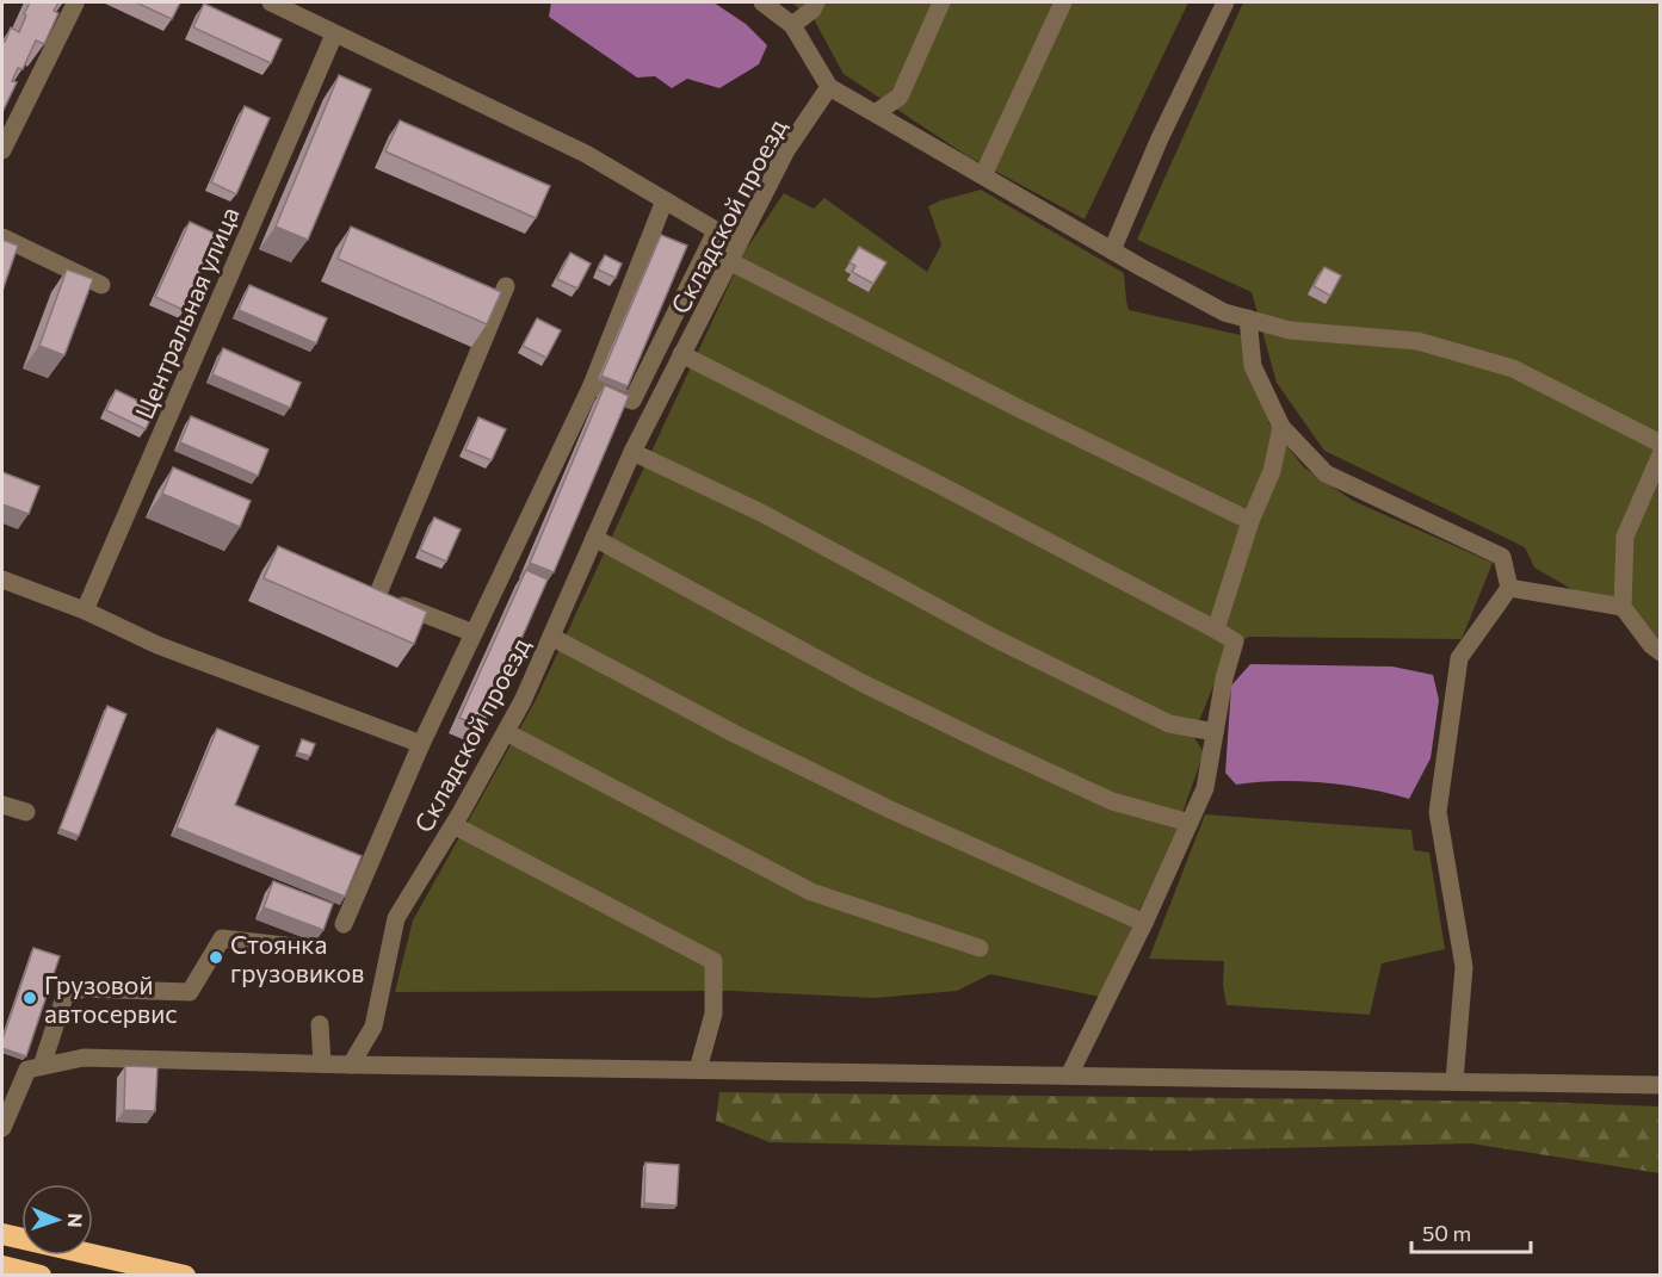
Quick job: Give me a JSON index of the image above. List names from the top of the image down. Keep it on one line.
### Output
{"streets":{"street":["Складской проезд","Центральная улица"]},"places":["Стоянка грузовиков","Грузовой автосервис"],"scale_bar":"50 m","north":"right"}
